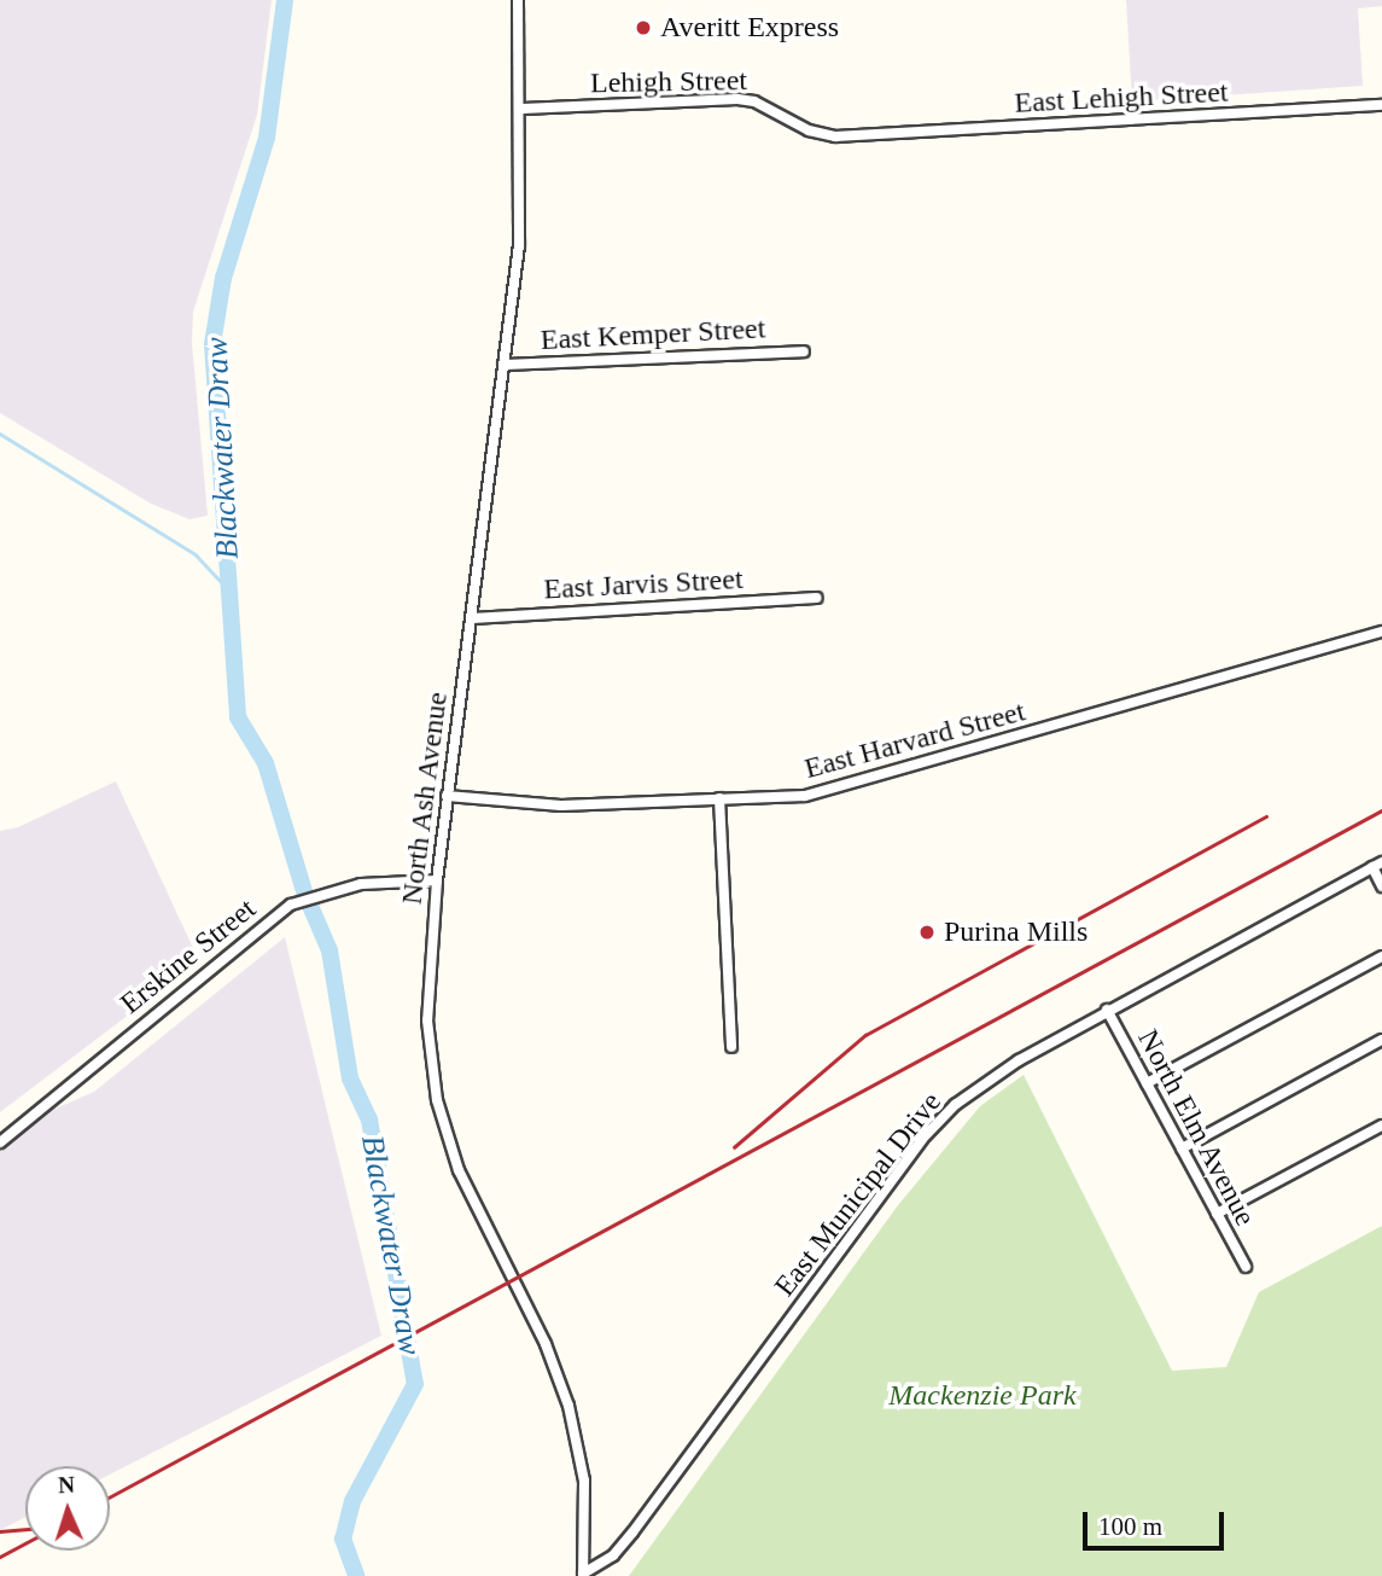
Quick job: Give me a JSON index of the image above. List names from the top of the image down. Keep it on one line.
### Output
{"streets":{"street":["Lehigh Street","East Lehigh Street","East Kemper Street","East Jarvis Street","East Harvard Street","North Ash Avenue","Erskine Street","North Elm Avenue","East Municipal Drive"]},"crossings":[["Lehigh Street","East Lehigh Street"],["Lehigh Street","North Ash Avenue"],["East Kemper Street","North Ash Avenue"],["East Jarvis Street","North Ash Avenue"],["East Harvard Street","North Ash Avenue"],["North Ash Avenue","Erskine Street"],["North Ash Avenue","East Municipal Drive"],["North Elm Avenue","East Municipal Drive"]],"water":["Blackwater Draw"],"parks":["Mackenzie Park"],"places":["Averitt Express","Purina Mills"],"scale_bar":"100 m","north":"top"}
